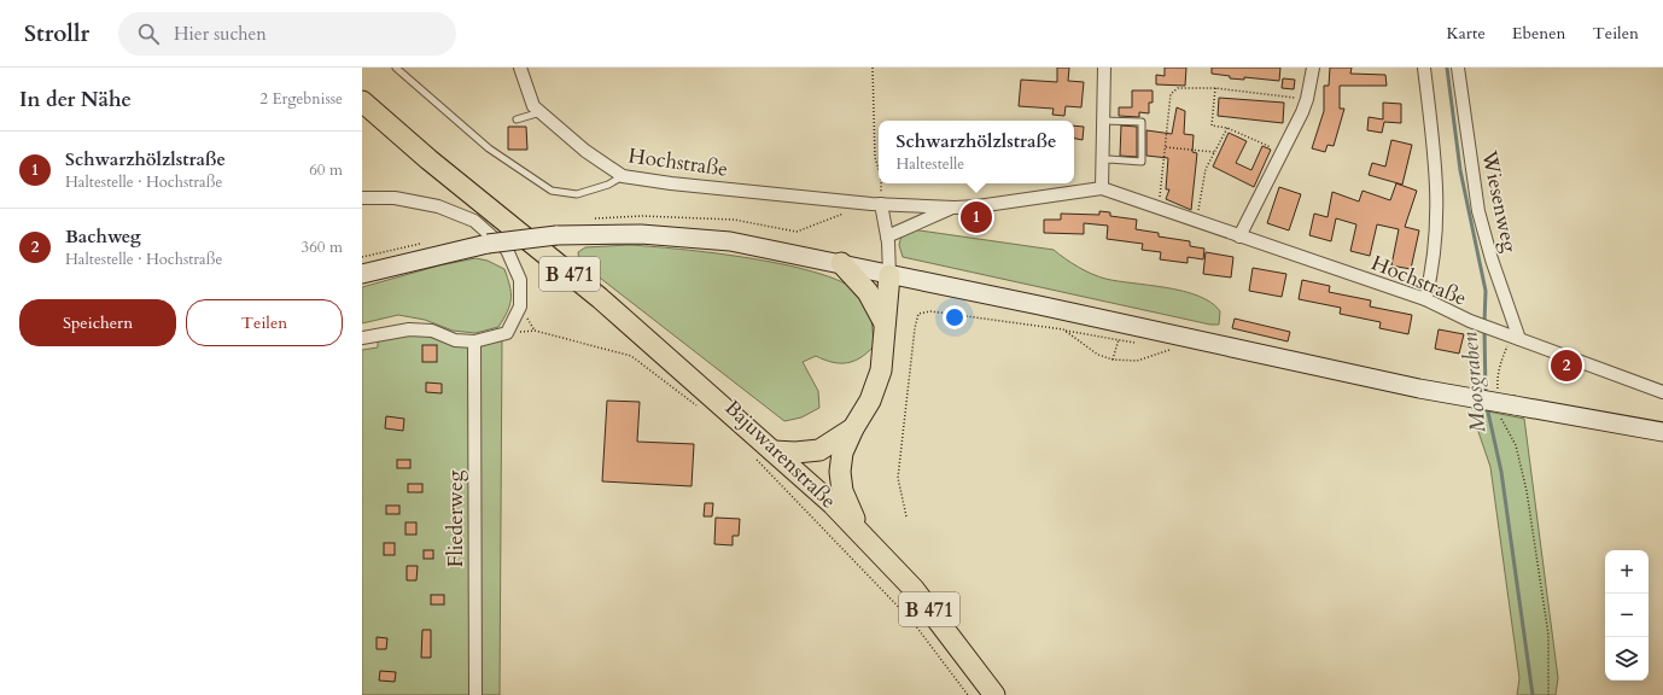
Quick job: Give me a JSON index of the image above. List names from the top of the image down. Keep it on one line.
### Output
{"streets":{"highway":["B 471"],"street":["Hochstraße","Wiesenweg","Fliederweg"],"path":["Bajuwarenstraße"]},"crossings":[["Hochstraße","Wiesenweg"],["B 471","Bajuwarenstraße"]],"water":["Moosgraben"],"page":{"header":"Strollr","search":"Hier suchen","nav":["Karte","Ebenen","Teilen"],"heading":["In der Nähe","2 Ergebnisse"],"popup":["Schwarzhölzlstraße","Haltestelle"],"list":[{"mark":"1","name":"Schwarzhölzlstraße","note":"Haltestelle · Hochstraße","value":"60 m"},{"mark":"2","name":"Bachweg","note":"Haltestelle · Hochstraße","value":"360 m"}],"pins":["1","2"],"buttons":["Speichern","Teilen"],"map_buttons":["+","−"]}}
